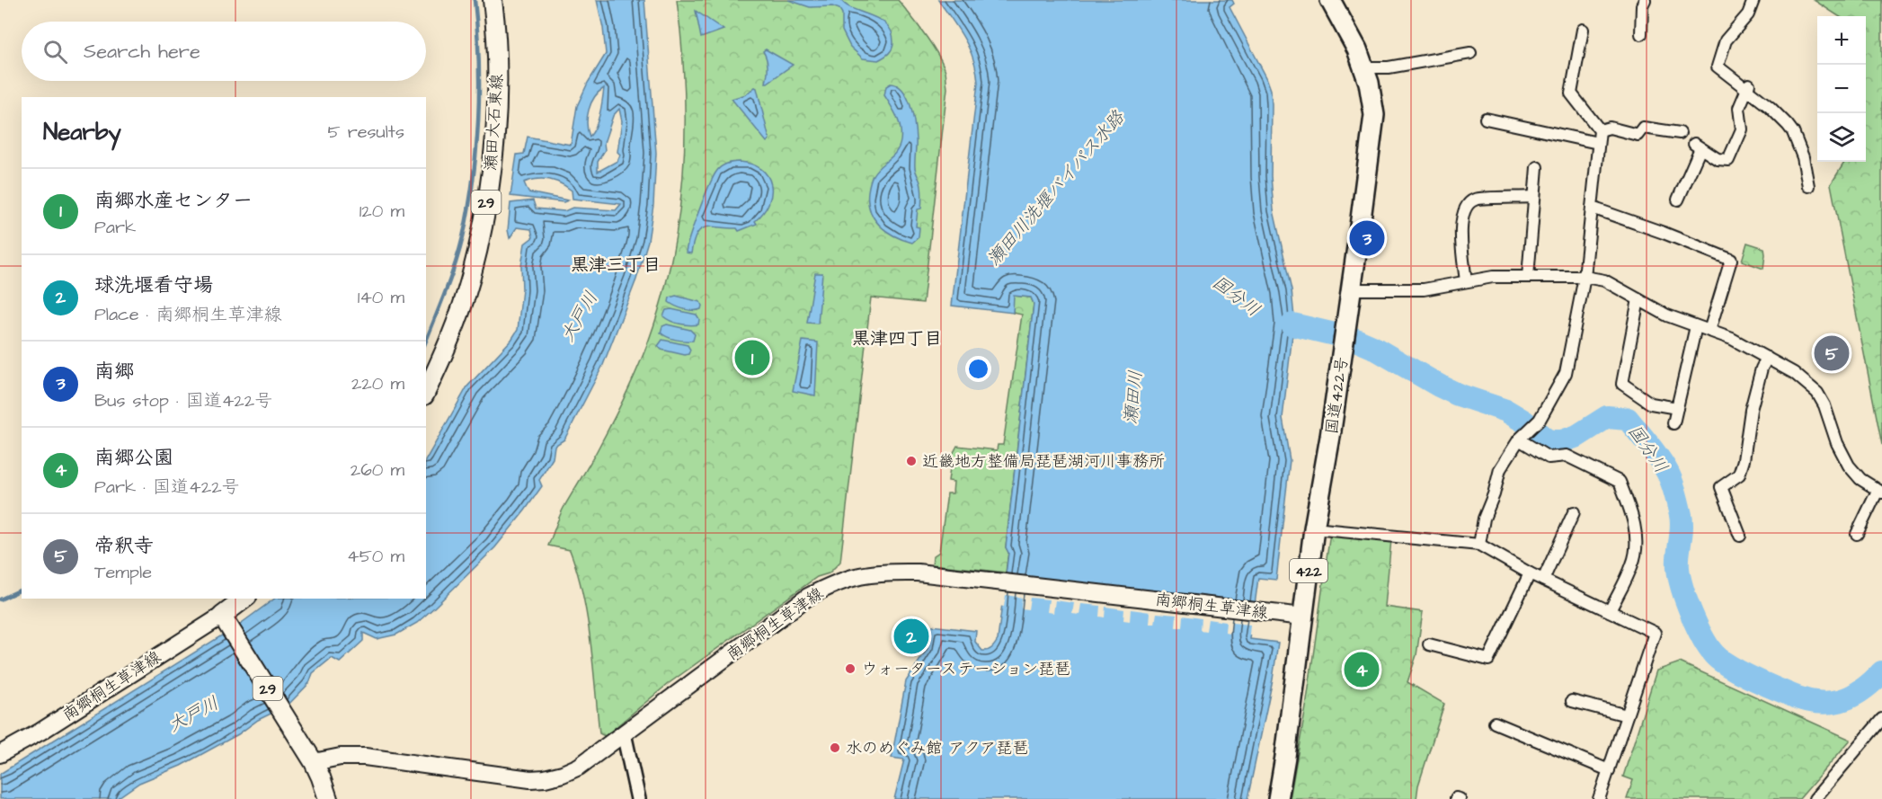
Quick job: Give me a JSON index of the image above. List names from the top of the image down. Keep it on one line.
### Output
{"streets":{"highway":["国道422号","422"],"main road":["瀬田大石東線","29","南郷桐生草津線"]},"crossings":[["29","南郷桐生草津線"],["国道422号","南郷桐生草津線"]],"districts":["黒津三丁目","黒津四丁目"],"water":["瀬田川洗堰バイパス水路","国分川","大戸川","瀬田川"],"places":["近畿地方整備局琵琶湖河川事務所","ウォーターステーション琵琶","水のめぐみ館 アクア琵琶"],"page":{"map_buttons":["+","−"],"search":"Search here","heading":["Nearby","5 results"],"list":[{"mark":"1","name":"南郷水産センター","note":"Park","value":"120 m"},{"mark":"2","name":"球洗堰看守場","note":"Place · 南郷桐生草津線","value":"140 m"},{"mark":"3","name":"南郷","note":"Bus stop · 国道422号","value":"220 m"},{"mark":"4","name":"南郷公園","note":"Park · 国道422号","value":"260 m"},{"mark":"5","name":"帝釈寺","note":"Temple","value":"450 m"}],"pins":["3","5","1","2","4"]}}
